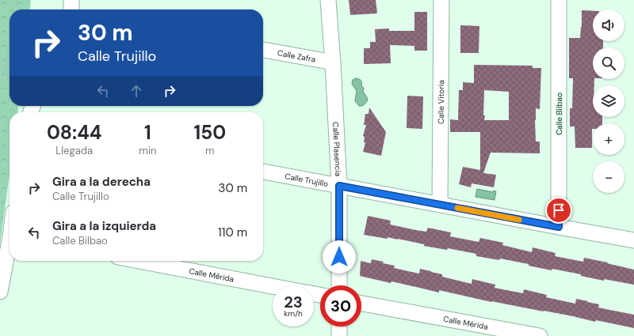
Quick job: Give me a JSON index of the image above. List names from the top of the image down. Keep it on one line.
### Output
{"streets":{"street":["Calle Zafra","Calle Vitoria","Calle Bilbao","Calle Plasencia","Calle Trujillo","Calle Mérida"]},"crossings":[["Calle Zafra","Calle Plasencia"],["Calle Vitoria","Calle Trujillo"],["Calle Bilbao","Calle Trujillo"],["Calle Plasencia","Calle Trujillo"]],"page":{"map_buttons":["+","−"],"turn":["30 m","Calle Trujillo"],"eta":["08:44","Llegada","1","min","150","m"],"list":[{"name":"Gira a la derecha","note":"Calle Trujillo","value":"30 m"},{"name":"Gira a la izquierda","note":"Calle Bilbao","value":"110 m"}],"speed":"23 km/h","limit":"30"}}
